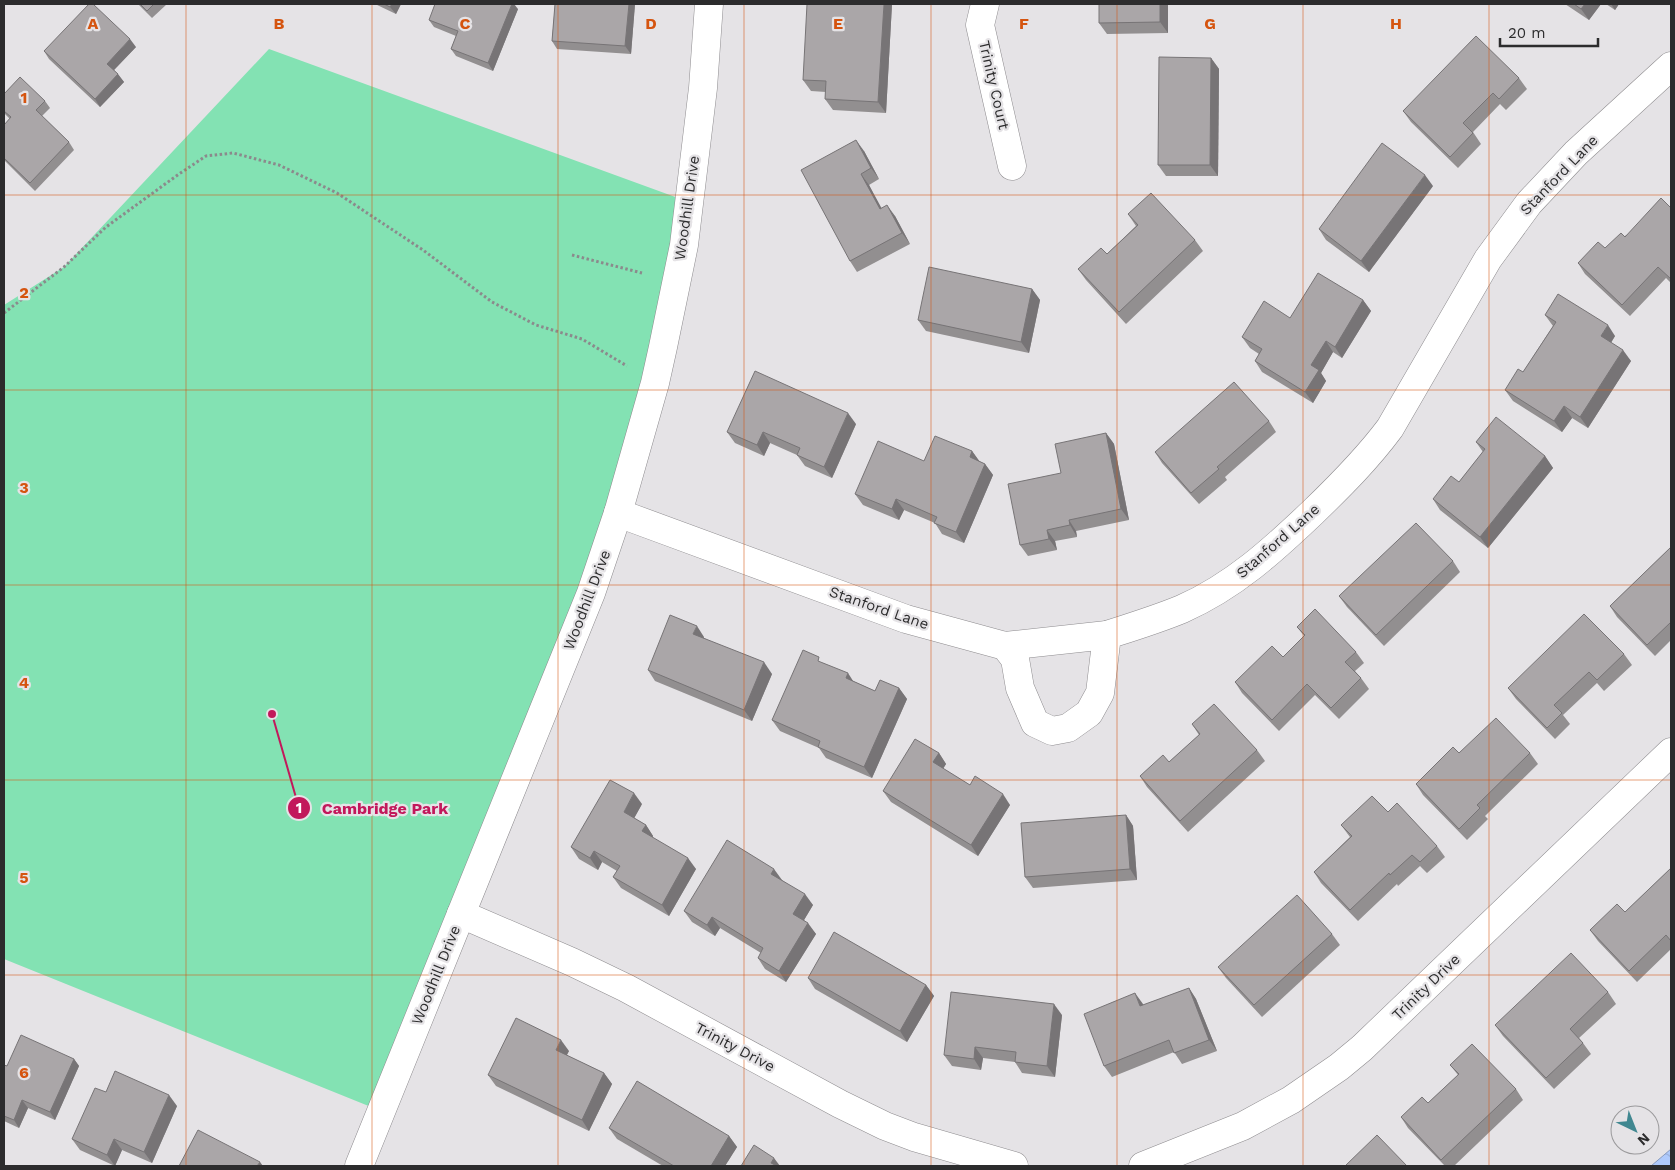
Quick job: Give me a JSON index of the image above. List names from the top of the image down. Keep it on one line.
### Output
{"streets":{"street":["Trinity Court","Stanford Lane","Woodhill Drive","Trinity Drive"]},"crossings":[["Stanford Lane","Woodhill Drive"],["Woodhill Drive","Trinity Drive"]],"places":["Cambridge Park"],"scale_bar":"20 m","north":"bottom right","grid":{"columns":["A","B","C","D","E","F","G","H"],"rows":["1","2","3","4","5","6"]}}
